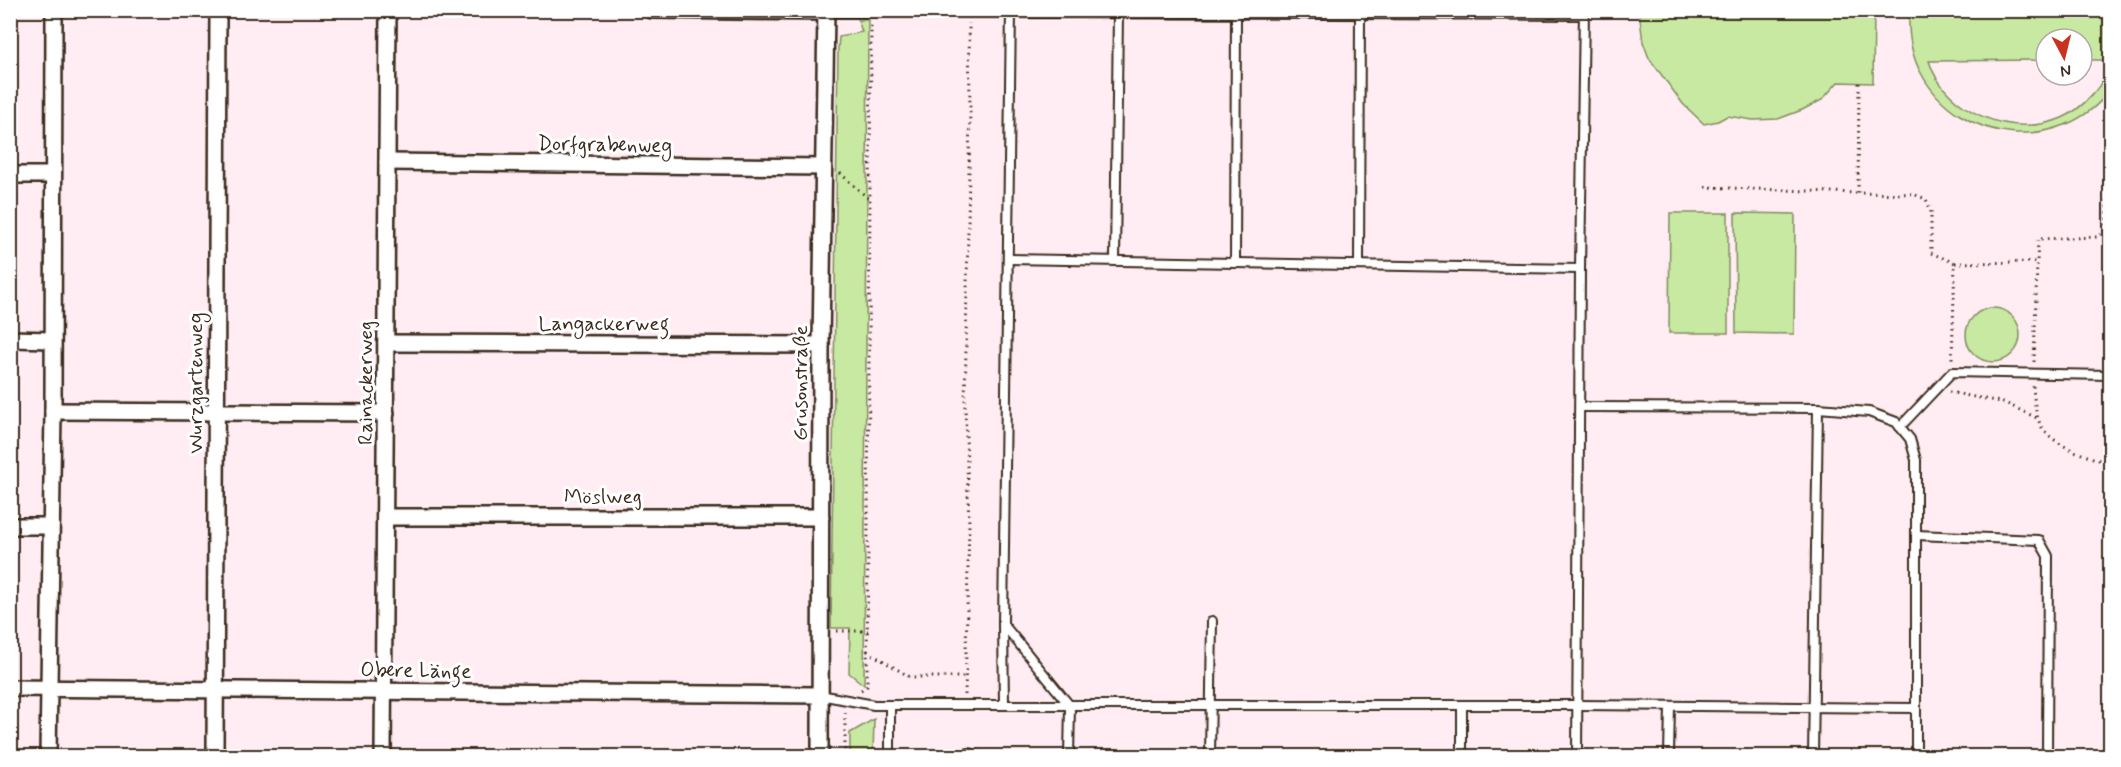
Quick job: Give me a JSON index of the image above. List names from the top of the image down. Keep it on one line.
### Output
{"streets":{"street":["Dorfgrabenweg","Langackerweg","Wurzgartenweg","Rainackerweg","Grusonstraße","Möslweg","Obere Länge"]},"crossings":[["Dorfgrabenweg","Rainackerweg"],["Dorfgrabenweg","Grusonstraße"],["Langackerweg","Rainackerweg"],["Langackerweg","Grusonstraße"],["Wurzgartenweg","Obere Länge"],["Rainackerweg","Möslweg"],["Rainackerweg","Obere Länge"],["Grusonstraße","Möslweg"],["Grusonstraße","Obere Länge"]],"north":"bottom"}
